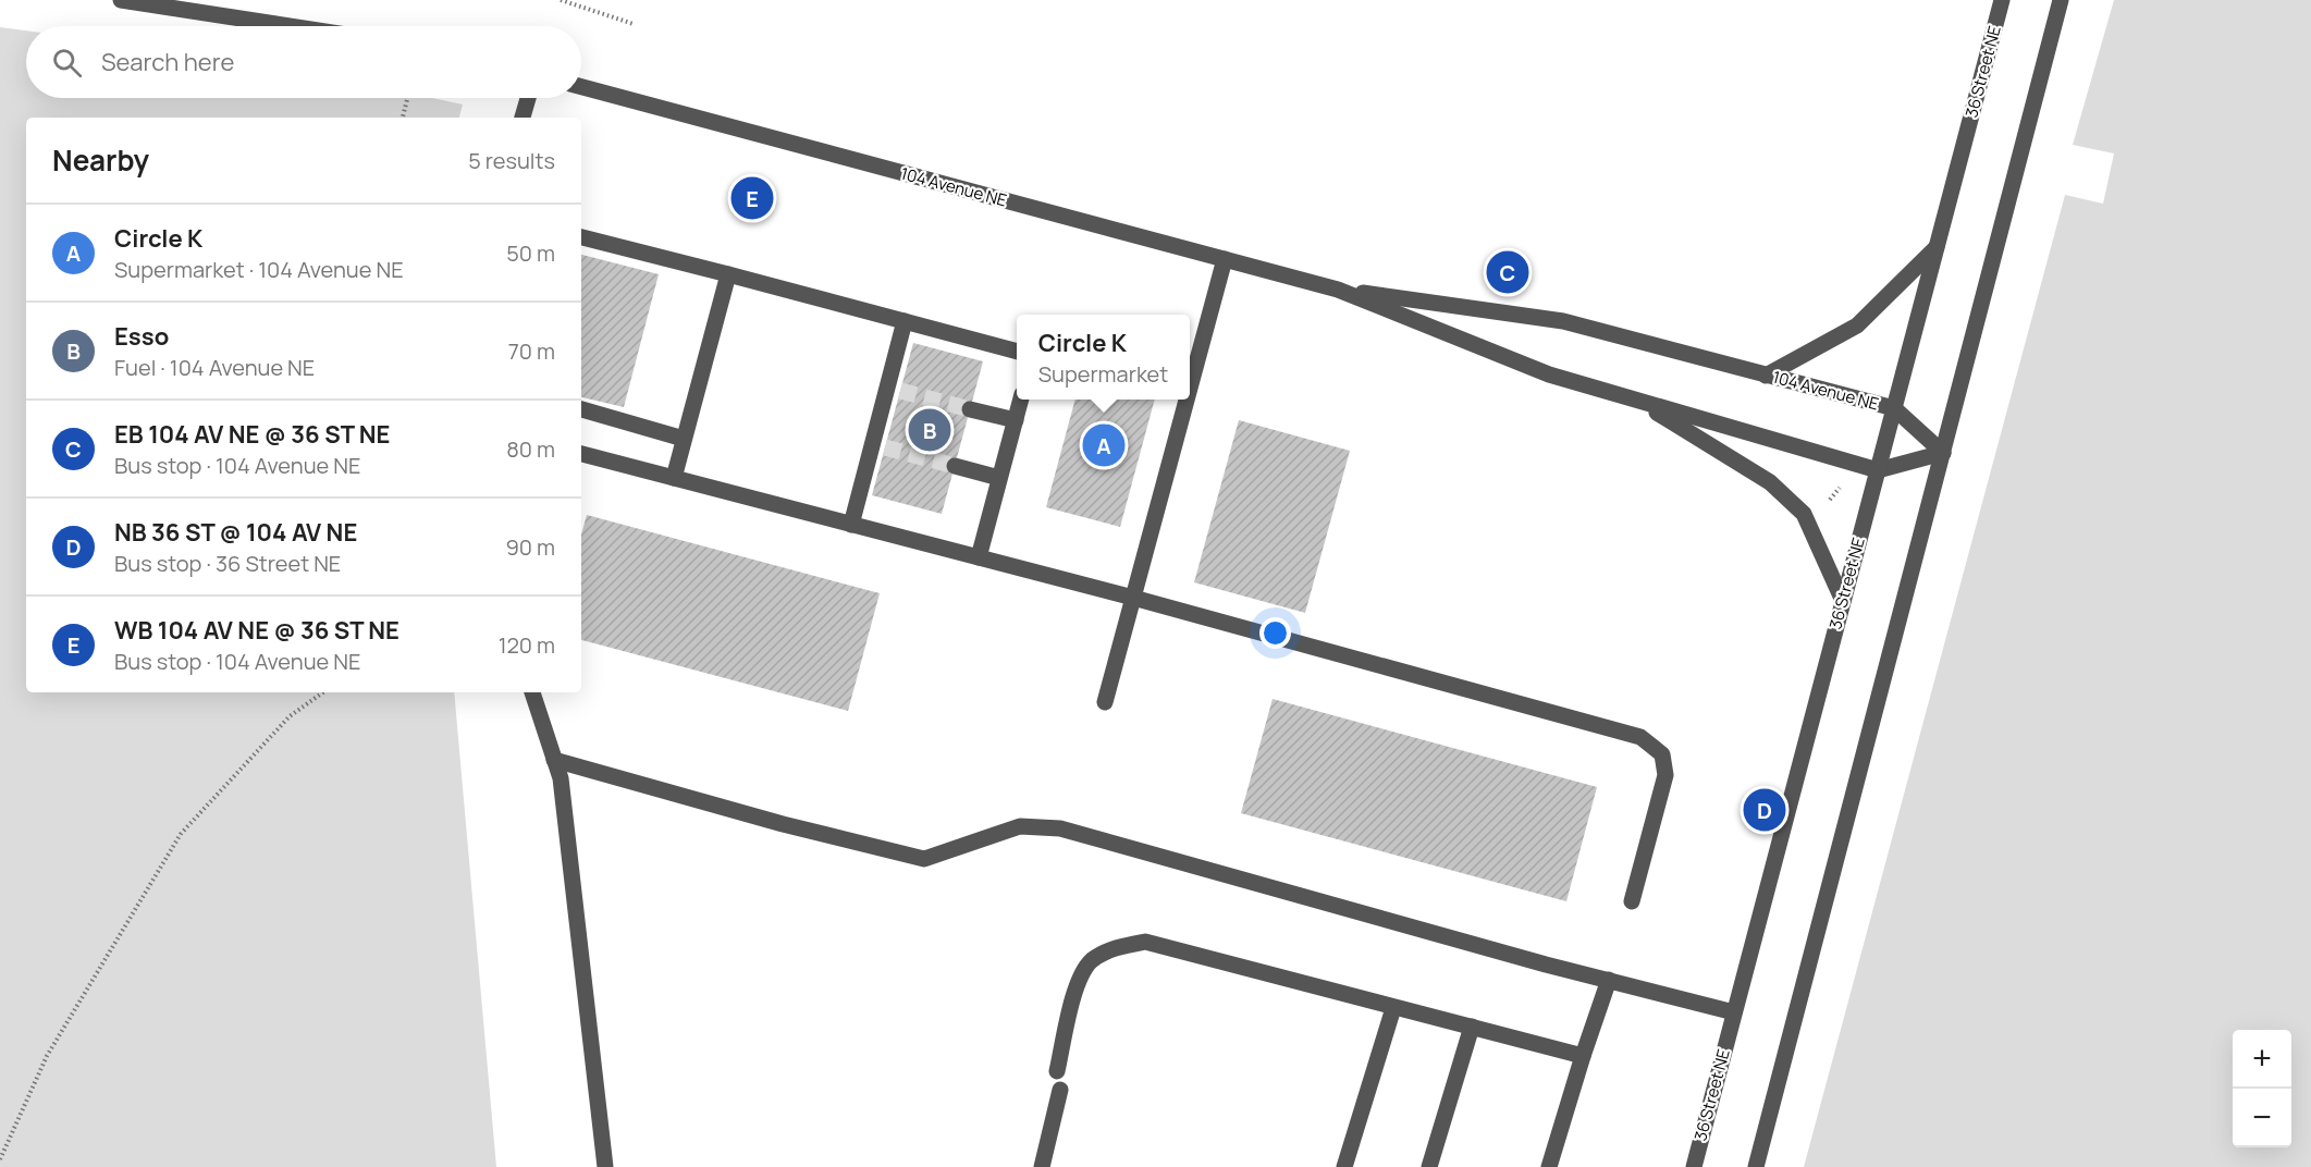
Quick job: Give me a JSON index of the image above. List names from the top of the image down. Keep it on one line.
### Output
{"streets":{"street":["36 Street NE","104 Avenue NE"]},"crossings":[["36 Street NE","104 Avenue NE"]],"page":{"search":"Search here","heading":["Nearby","5 results"],"pins":["E","C","B","A","D"],"list":[{"mark":"A","name":"Circle K","note":"Supermarket · 104 Avenue NE","value":"50 m"},{"mark":"B","name":"Esso","note":"Fuel · 104 Avenue NE","value":"70 m"},{"mark":"C","name":"EB 104 AV NE @ 36 ST NE","note":"Bus stop · 104 Avenue NE","value":"80 m"},{"mark":"D","name":"NB 36 ST @ 104 AV NE","note":"Bus stop · 36 Street NE","value":"90 m"},{"mark":"E","name":"WB 104 AV NE @ 36 ST NE","note":"Bus stop · 104 Avenue NE","value":"120 m"}],"popup":["Circle K","Supermarket"],"map_buttons":["+","−"]}}
